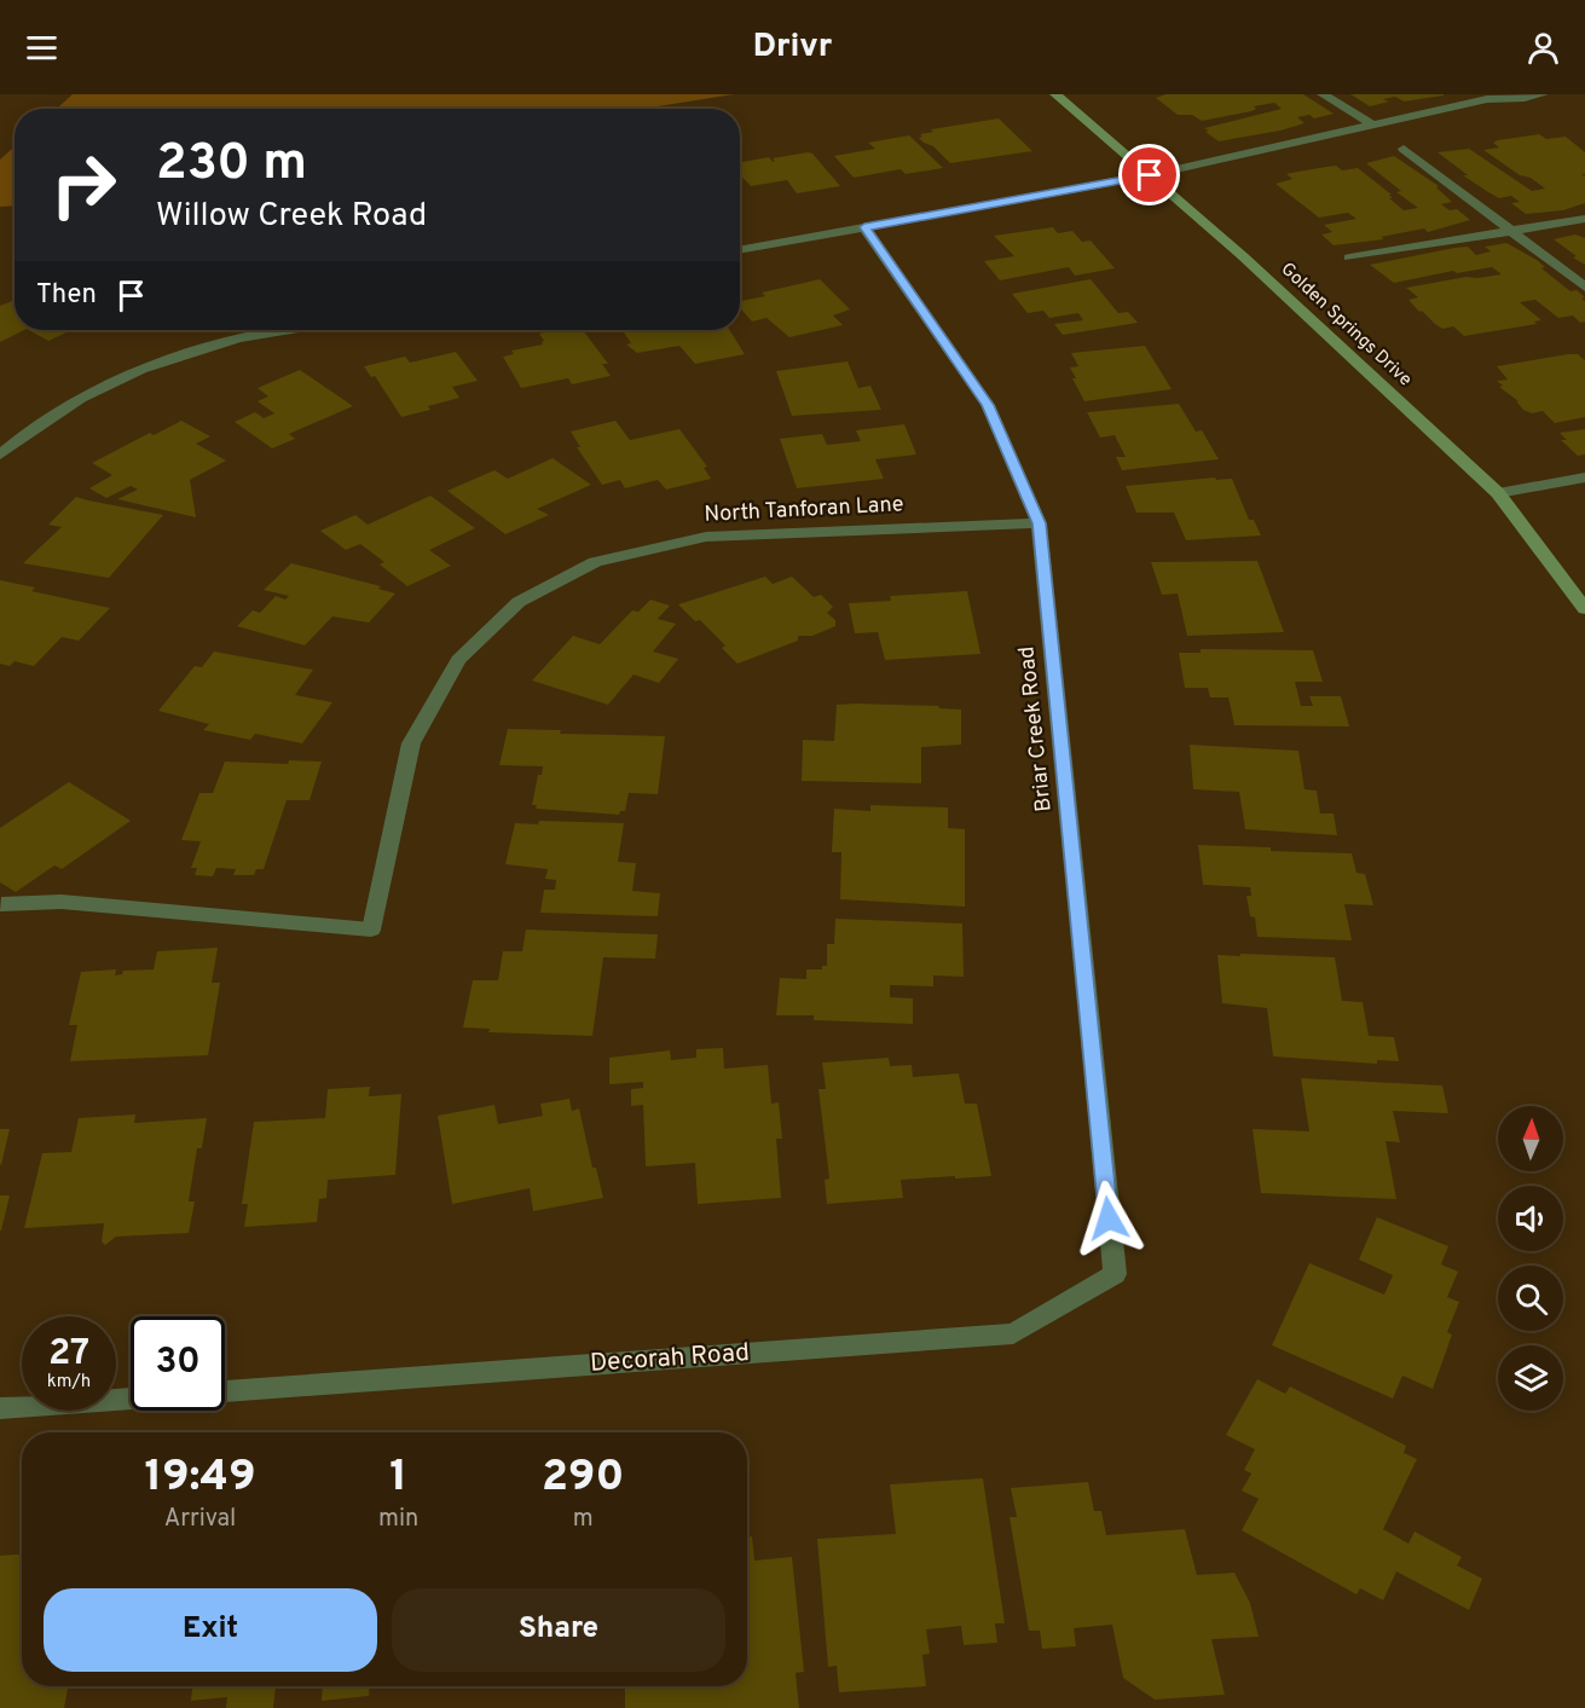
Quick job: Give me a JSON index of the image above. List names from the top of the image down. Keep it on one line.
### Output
{"streets":{"main road":["Golden Springs Drive"],"street":["North Tanforan Lane","Briar Creek Road","Decorah Road"]},"crossings":[["North Tanforan Lane","Briar Creek Road"],["Briar Creek Road","Decorah Road"]],"north":"top","page":{"header":"Drivr","turn":["230 m","Willow Creek Road"],"then":"Then","speed":"27 km/h","limit":"30","eta":["19:49","Arrival","1","min","290","m"],"buttons":["Exit","Share"]}}
